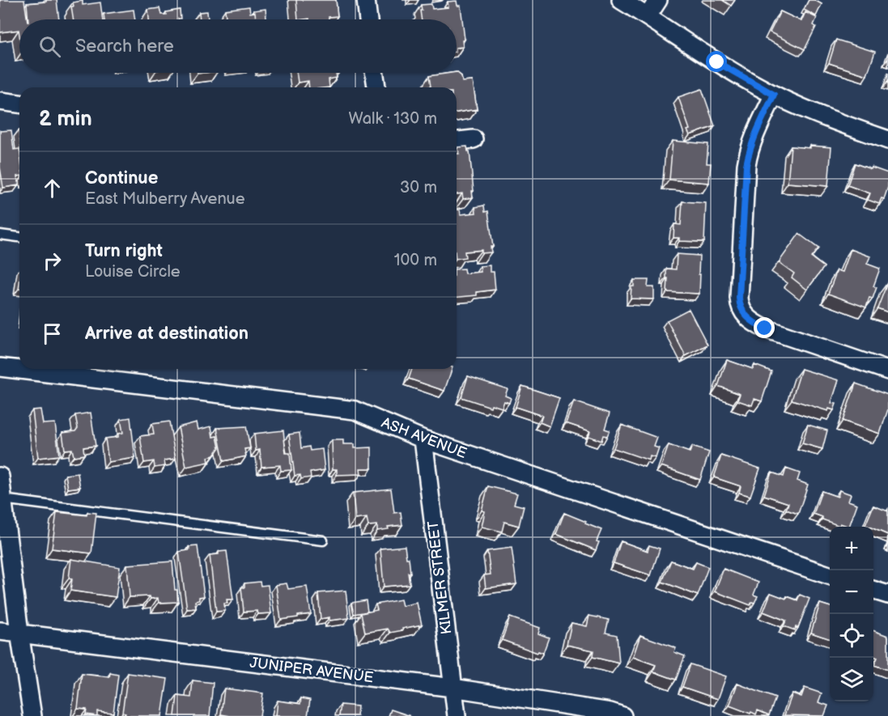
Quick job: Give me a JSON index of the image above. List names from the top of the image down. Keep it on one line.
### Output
{"streets":{"street":["ASH AVENUE","KILMER STREET","JUNIPER AVENUE"]},"crossings":[["ASH AVENUE","KILMER STREET"],["KILMER STREET","JUNIPER AVENUE"]],"page":{"search":"Search here","heading":["2 min","Walk · 130 m"],"list":[["Continue","East Mulberry Avenue","30 m"],["Turn right","Louise Circle","100 m"],"Arrive at destination"],"map_buttons":["+","−"]}}
